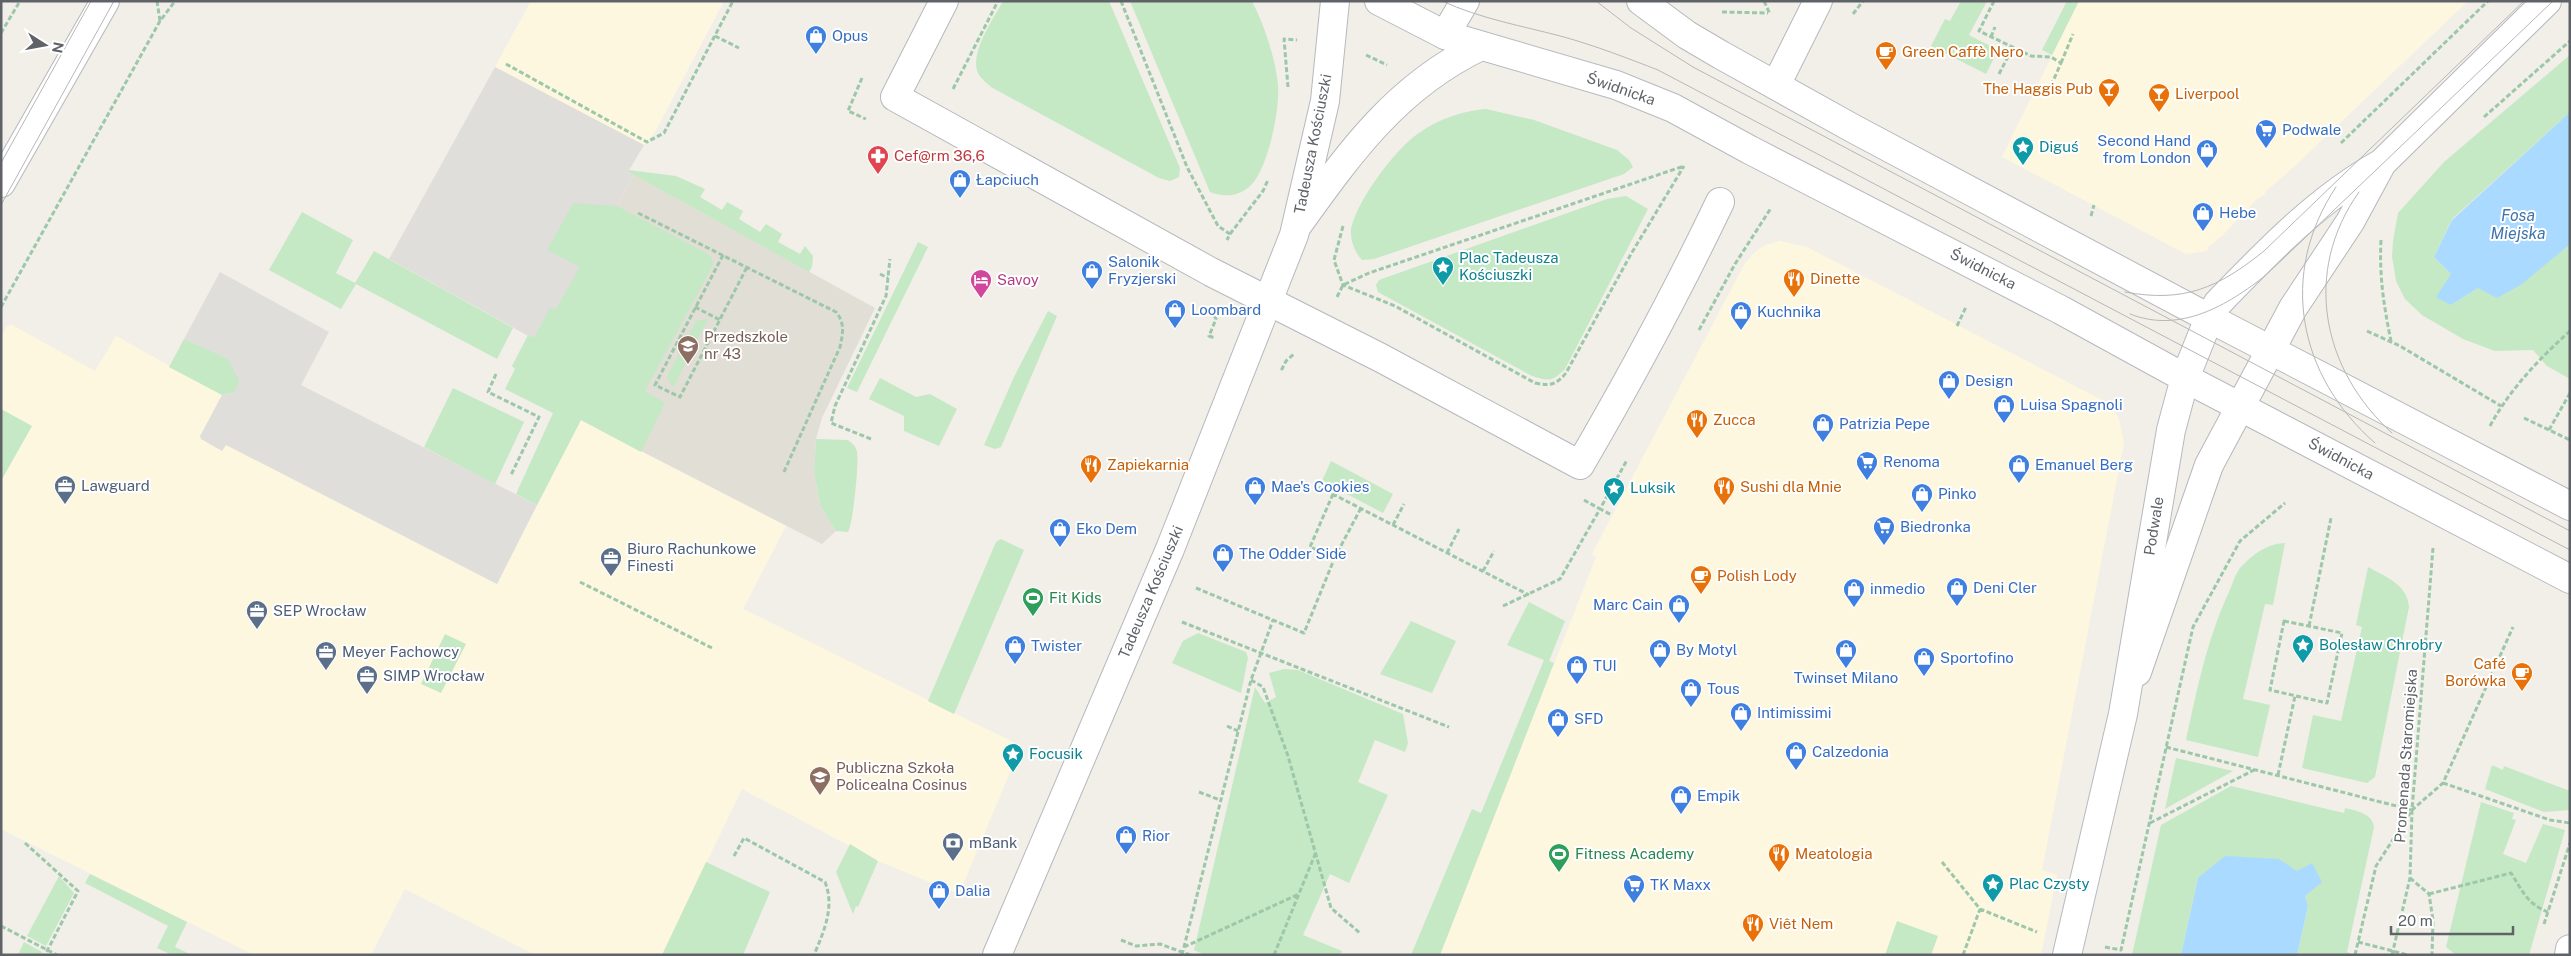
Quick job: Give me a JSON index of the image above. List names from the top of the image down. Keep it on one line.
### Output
{"streets":{"street":["Świdnicka","Tadeusza Kościuszki","Podwale"],"path":["Promenada Staromiejska"]},"crossings":[["Świdnicka","Tadeusza Kościuszki"],["Świdnicka","Podwale"]],"water":["Fosa Miejska"],"places":{"shop":["Opus","Second Hand from London","Łapciuch","Hebe","Salonik Fryzjerski","Loombard","Kuchnika","Design","Luisa Spagnoli","Patrizia Pepe","Emanuel Berg","Mae's Cookies","Pinko","Eko Dem","The Odder Side","Deni Cler","inmedio","Marc Cain","Twister","By Motyl","Twinset Milano","Sportofino","TUI","Tous","Intimissimi","SFD","Calzedonia","Empik","Rior","Dalia"],"cafe":["Green Caffè Nero","Polish Lody","Café Borówka"],"bar":["The Haggis Pub","Liverpool"],"supermarket":["Podwale","Renoma","Biedronka","TK Maxx"],"place":["Diguś","Plac Tadeusza Kościuszki","Luksik","Bolesław Chrobry","Focusik","Plac Czysty"],"pharmacy":["Cef@rm 36,6"],"restaurant":["Dinette","Zucca","Zapiekarnia","Sushi dla Mnie","Meatologia","Viêt Nem"],"hotel":["Savoy"],"school or university":["Przedszkole nr 43","Publiczna Szkoła Policealna Cosinus"],"office":["Lawguard","Biuro Rachunkowe Finesti","SEP Wrocław","Meyer Fachowcy","SIMP Wrocław"],"sports":["Fit Kids","Fitness Academy"],"bank":["mBank"]},"scale_bar":"20 m","north":"right"}
